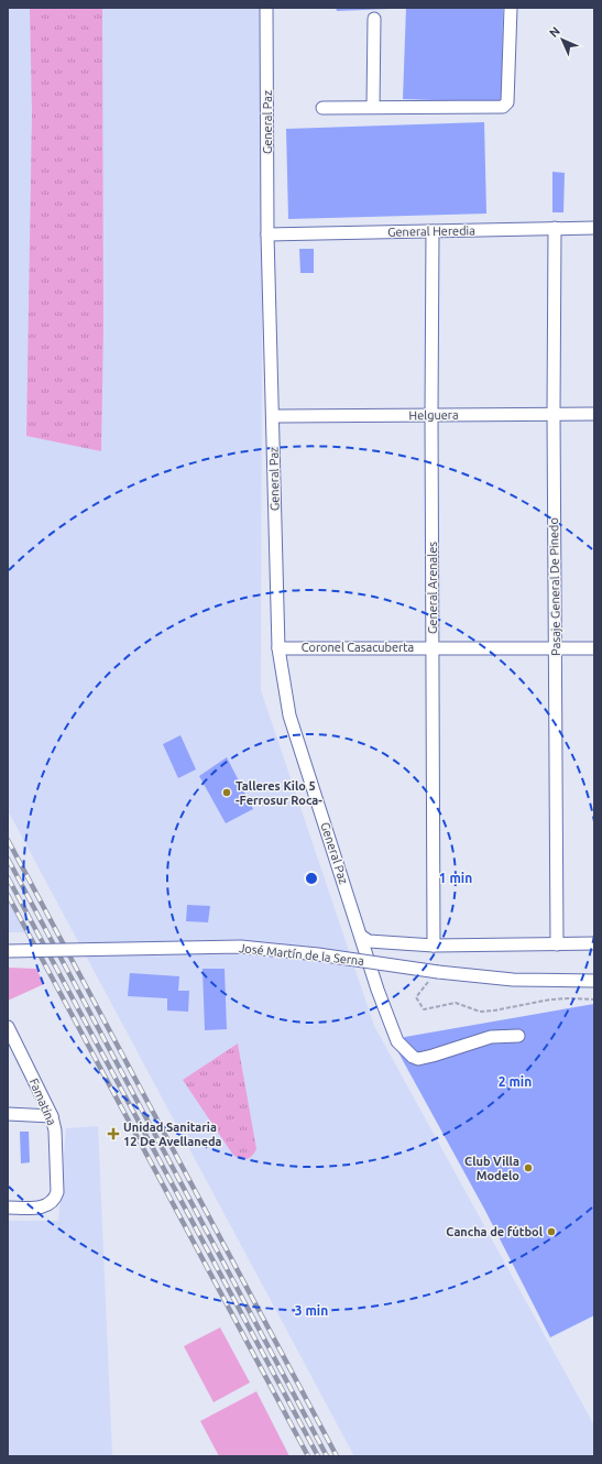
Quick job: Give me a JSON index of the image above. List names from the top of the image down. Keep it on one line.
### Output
{"streets":{"street":["General Paz","General Heredia","Helguera","Pasaje General De Pinedo","General Arenales","Coronel Casacuberta","José Martín de la Serna","Famatina"]},"crossings":[["General Paz","General Heredia"],["General Paz","Helguera"],["General Paz","Coronel Casacuberta"],["General Paz","José Martín de la Serna"],["General Heredia","Pasaje General De Pinedo"],["General Heredia","General Arenales"],["Helguera","Pasaje General De Pinedo"],["Helguera","General Arenales"],["Pasaje General De Pinedo","Coronel Casacuberta"],["Pasaje General De Pinedo","José Martín de la Serna"],["General Arenales","Coronel Casacuberta"],["General Arenales","José Martín de la Serna"]],"places":{"other":["Talleres Kilo 5 -Ferrosur Roca-","Club Villa Modelo","Cancha de fútbol"],"health":["Unidad Sanitaria 12 De Avellaneda"]},"north":"top left","rings":["1 min","2 min","3 min"]}
